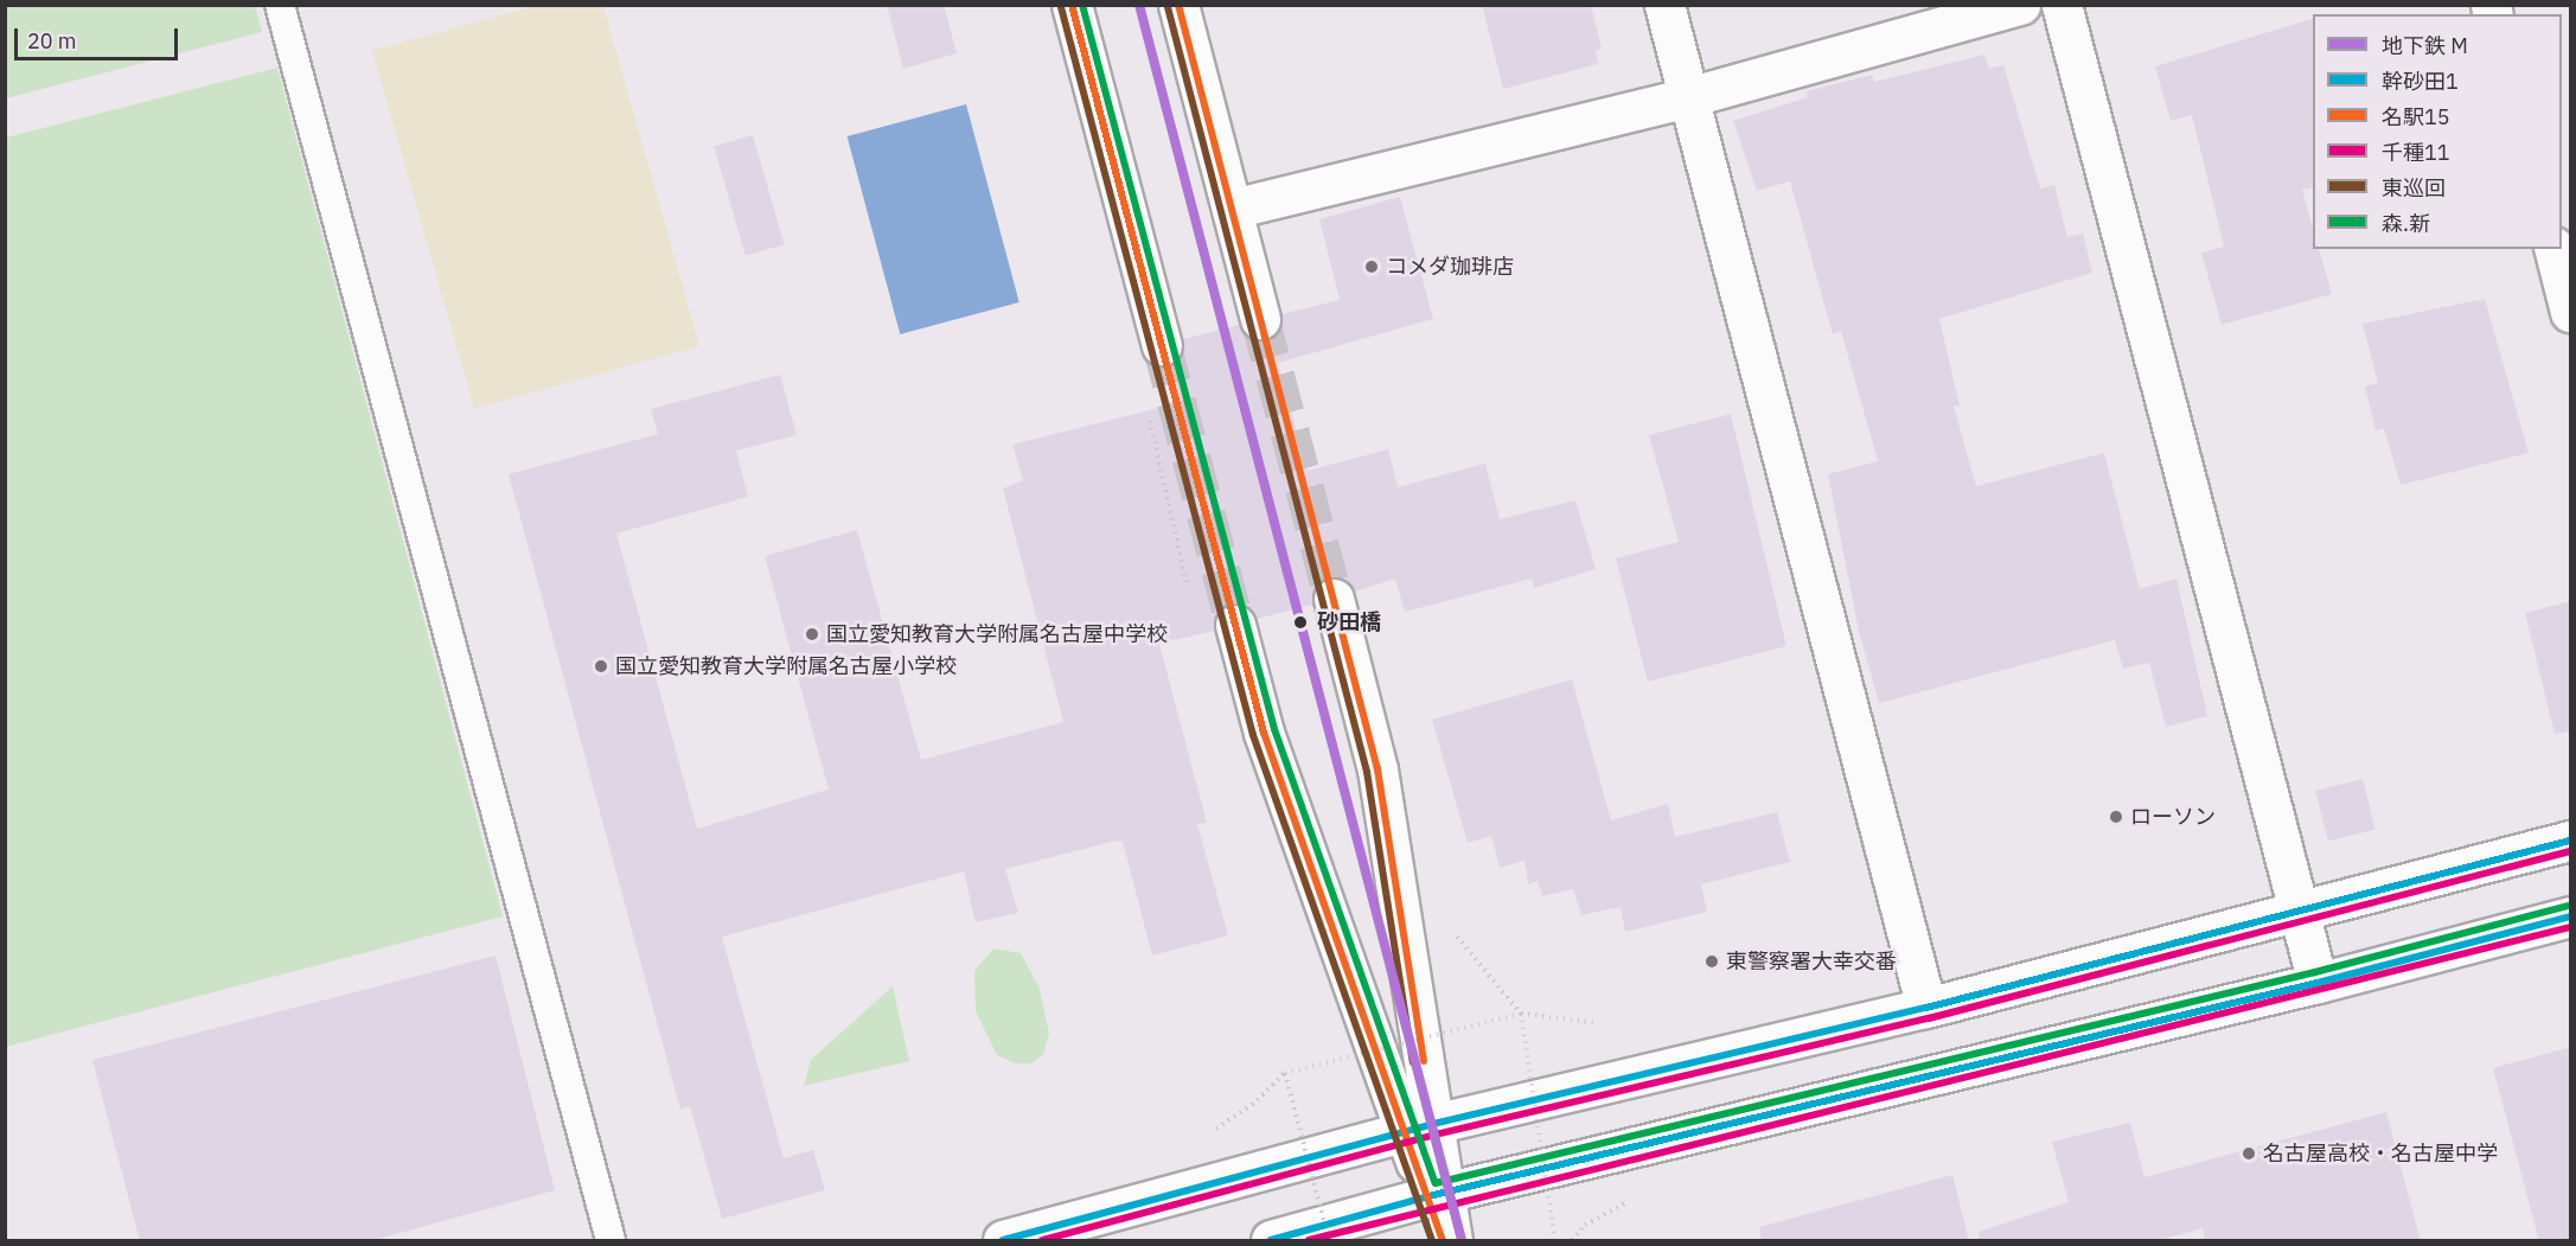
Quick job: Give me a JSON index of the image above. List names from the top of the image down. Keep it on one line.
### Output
{"places":["コメダ珈琲店","砂田橋","国立愛知教育大学附属名古屋中学校","国立愛知教育大学附属名古屋小学校","ローソン","東警察署大幸交番","名古屋高校・名古屋中学"],"lines":["metro line M","transit line 名駅15","transit line 森.新","transit line 東巡回","transit line 幹砂田1","transit line 千種11"],"legend":["地下鉄 M","幹砂田1","名駅15","千種11","東巡回","森.新"],"scale_bar":"20 m"}
